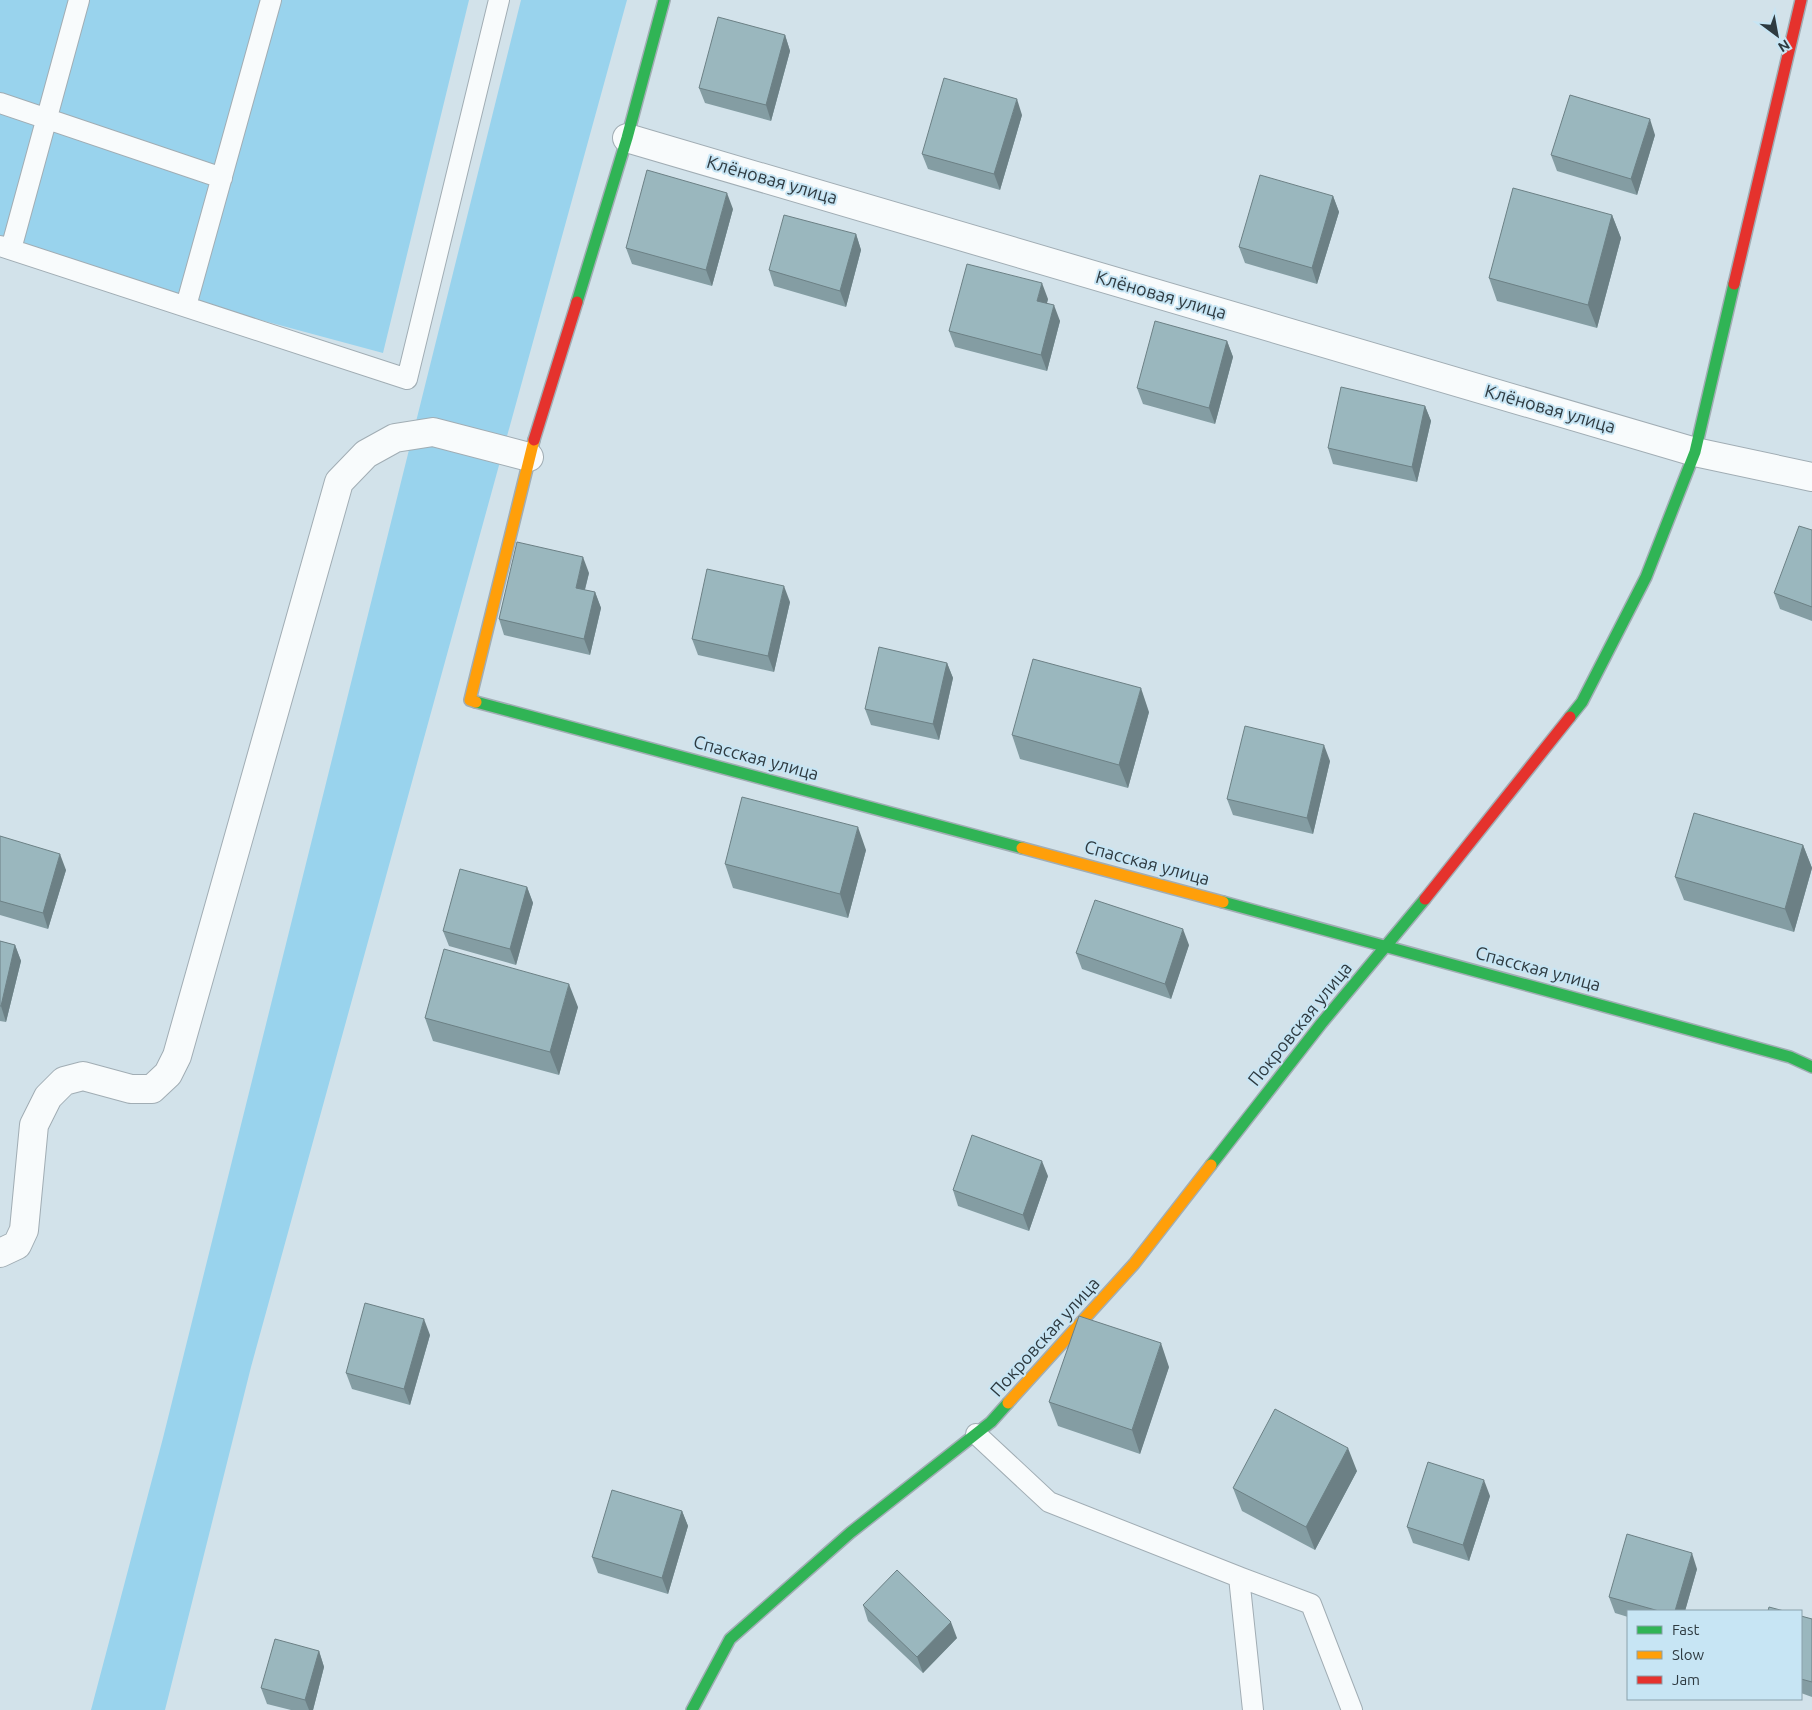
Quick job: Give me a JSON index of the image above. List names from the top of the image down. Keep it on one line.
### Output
{"streets":{"street":["Клёновая улица","Спасская улица","Покровская улица"]},"crossings":[["Клёновая улица","Покровская улица"],["Спасская улица","Покровская улица"]],"legend":["Fast","Slow","Jam"],"north":"bottom right"}
